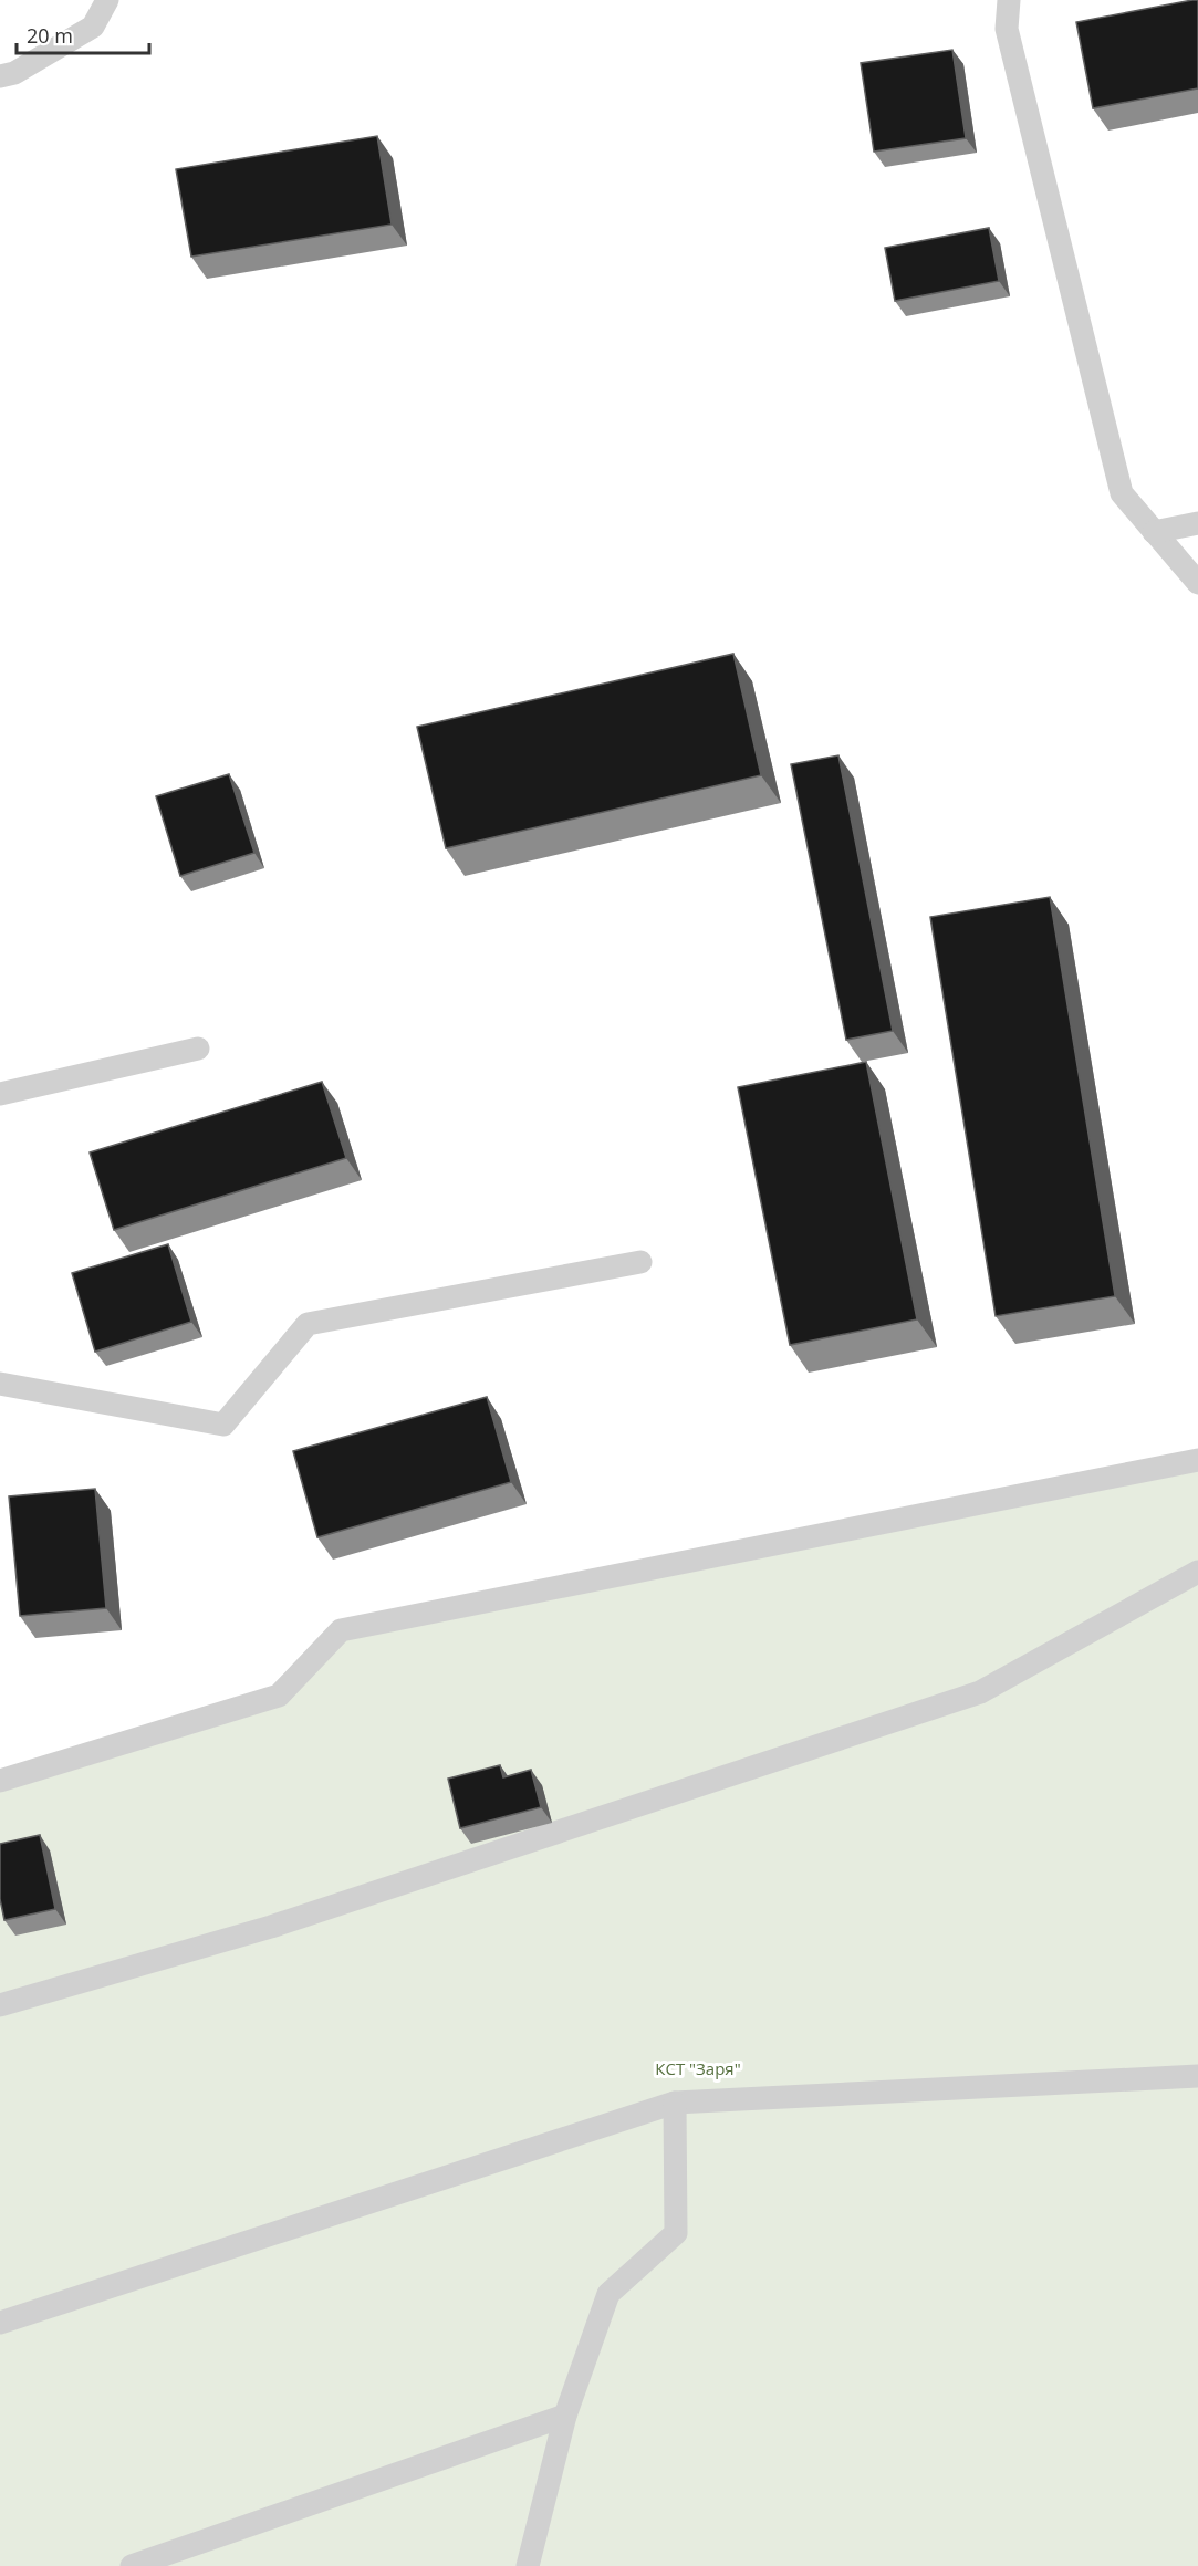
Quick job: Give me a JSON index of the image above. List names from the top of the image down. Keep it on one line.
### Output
{"parks":["КСТ \"Заря\""],"scale_bar":"20 m"}
